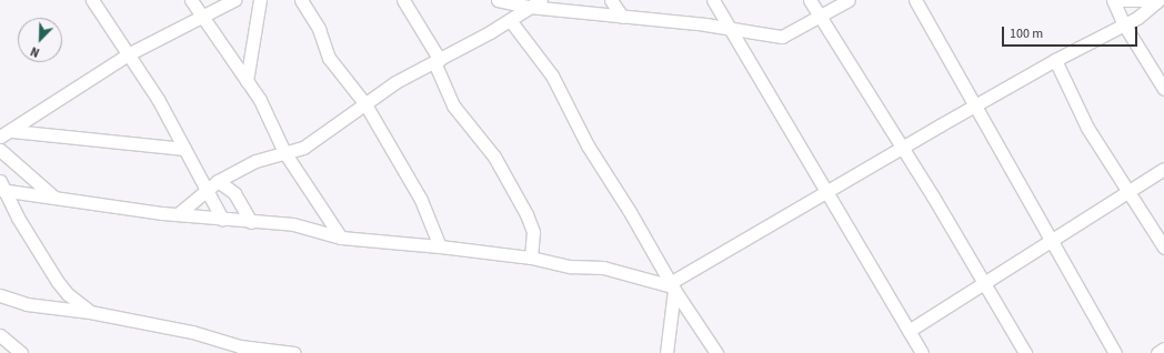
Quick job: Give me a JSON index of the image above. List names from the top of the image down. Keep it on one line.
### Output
{"scale_bar":"100 m","north":"bottom left"}
